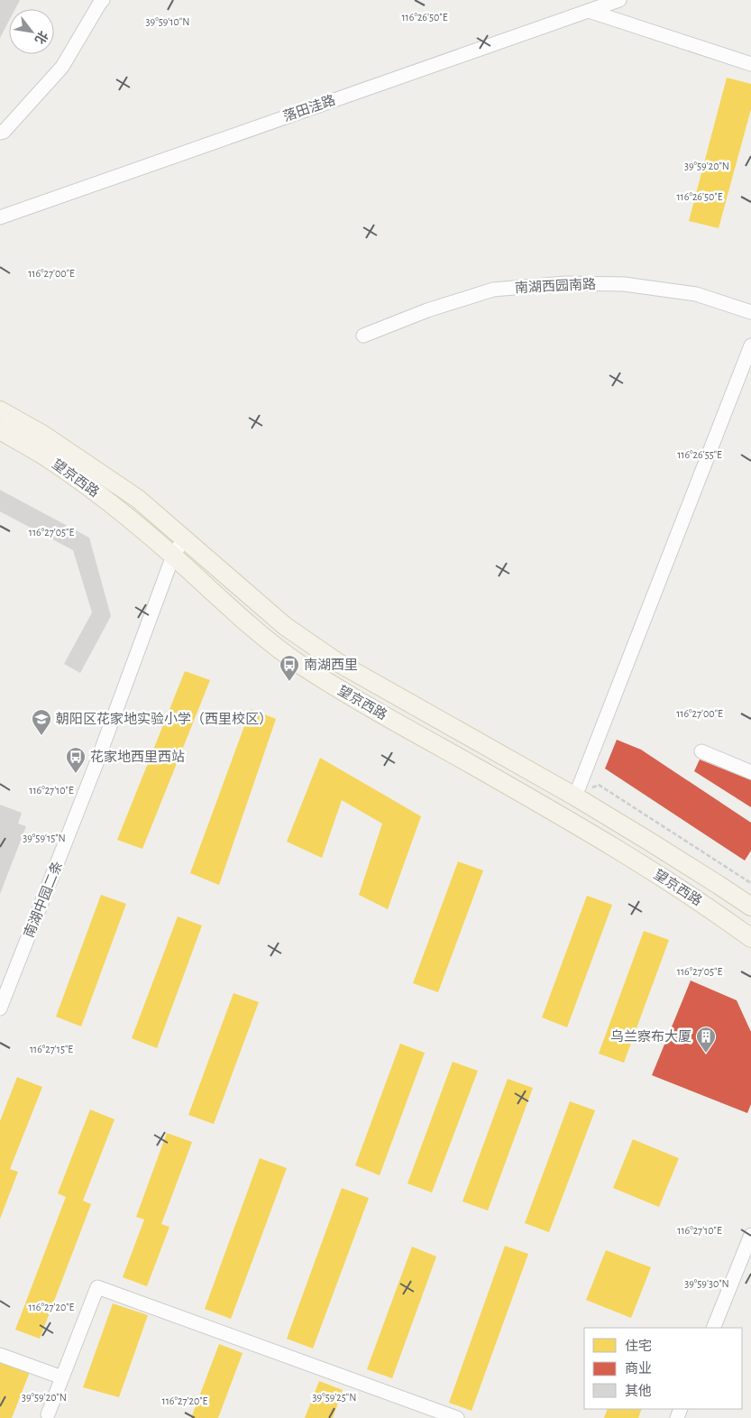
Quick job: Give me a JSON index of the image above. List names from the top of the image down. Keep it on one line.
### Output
{"streets":{"main road":["望京西路"],"street":["落田洼路","南湖西园南路","南湖中园二条"]},"crossings":[["望京西路","南湖中园二条"]],"places":{"bus stop":["南湖西里","花家地西里西站"],"school or university":["朝阳区花家地实验小学（西里校区）"],"building":["乌兰察布大厦"]},"legend":["住宅","商业","其他"],"north":"bottom right","coordinates":["116°26'50\"E","39°59'10\"N","39°59'20\"N","116°27'00\"E","116°26'55\"E","116°27'05\"E","116°27'10\"E","39°59'15\"N","116°27'15\"E","39°59'30\"N","116°27'20\"E","39°59'25\"N"]}
